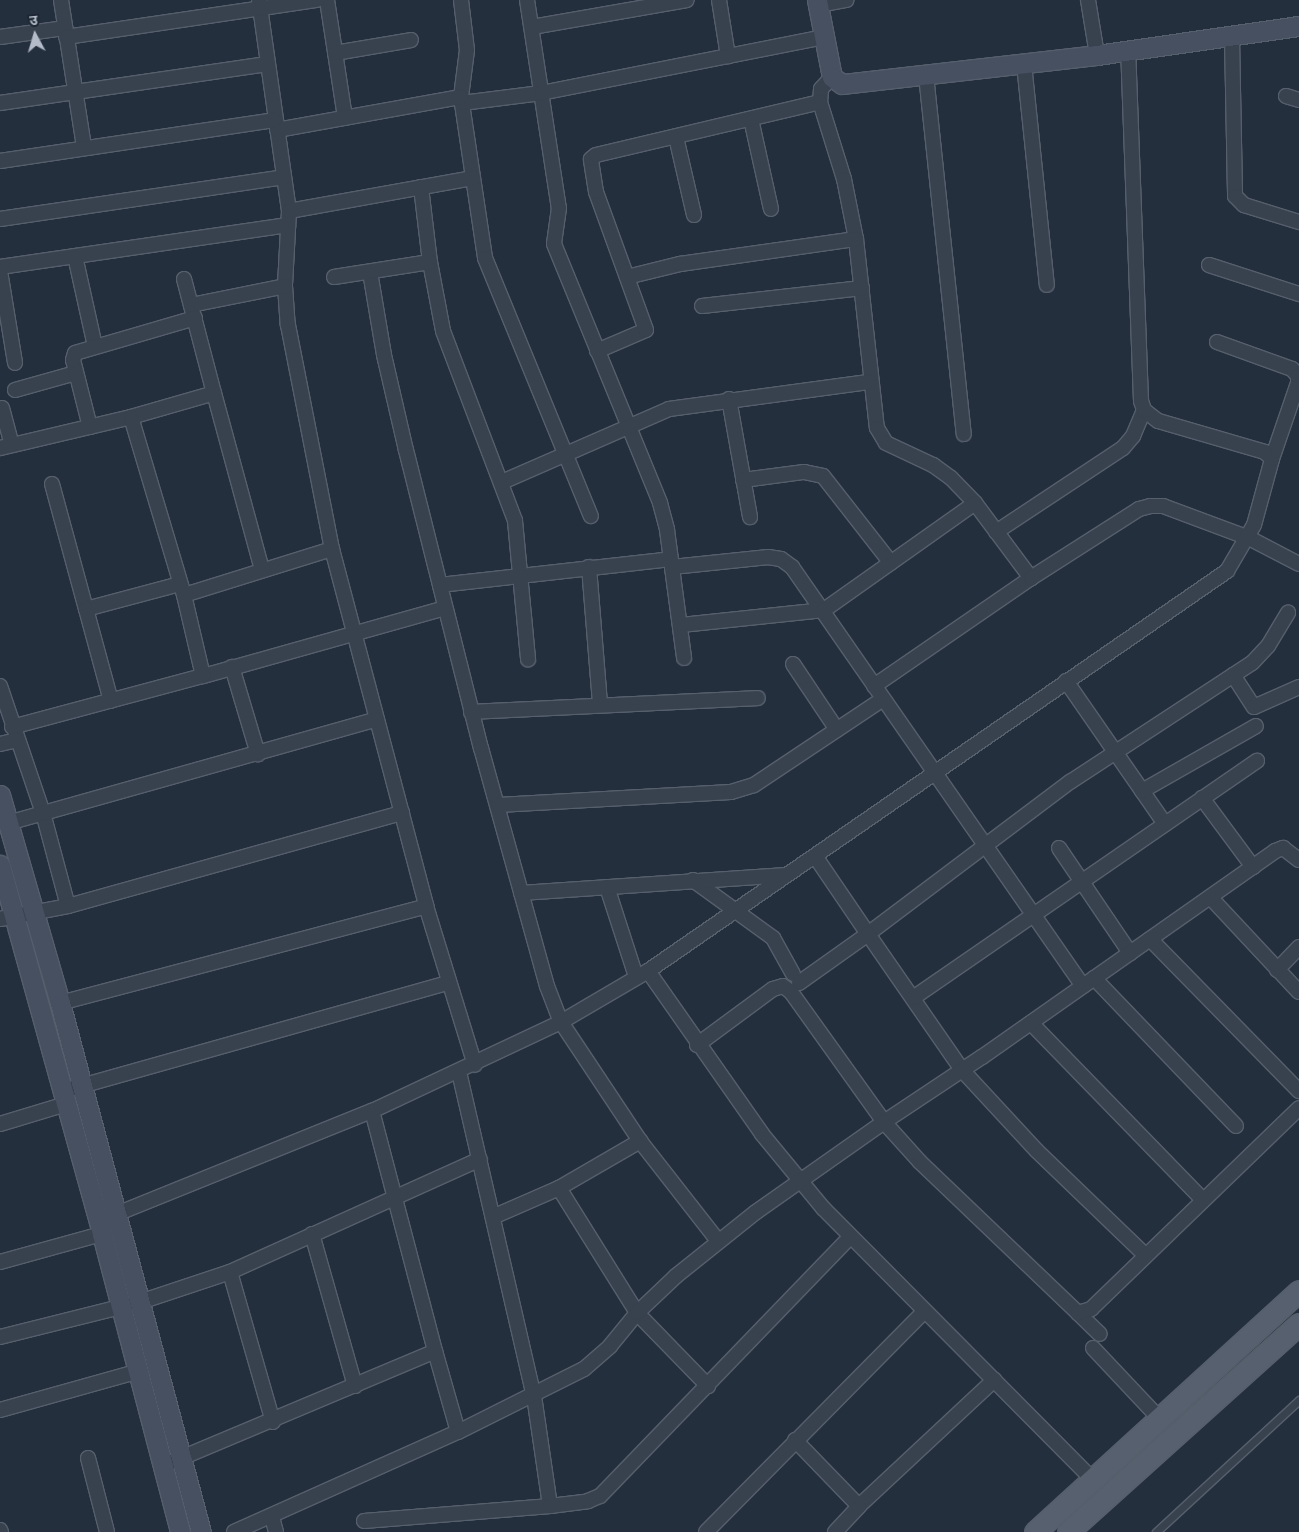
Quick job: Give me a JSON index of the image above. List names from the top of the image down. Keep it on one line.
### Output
{"north":"top"}
